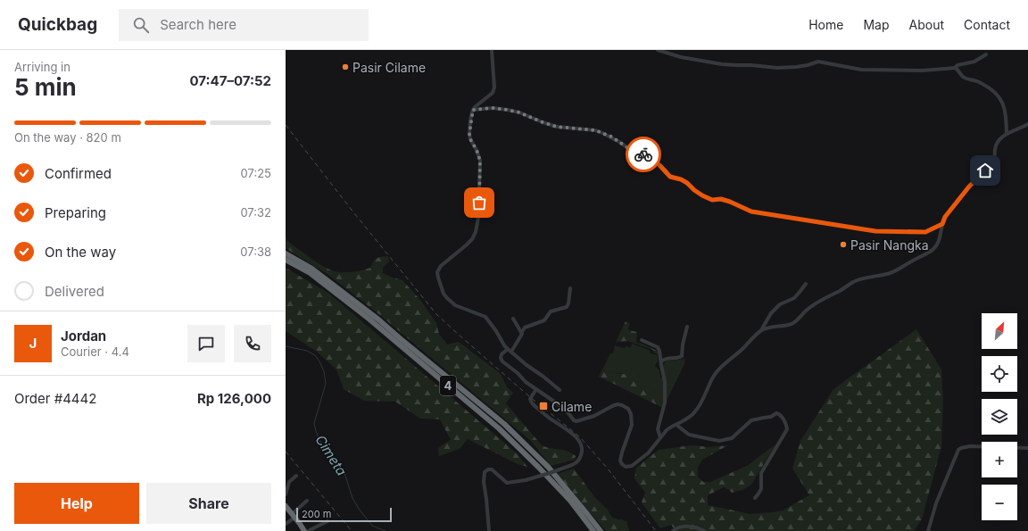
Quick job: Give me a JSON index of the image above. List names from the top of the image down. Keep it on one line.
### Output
{"streets":{"highway":["4"]},"water":["Cimeta"],"places":{"other":["Pasir Cilame","Pasir Nangka"],"transit":["Cilame"]},"scale_bar":"200 m","north":"top right","page":{"header":"Quickbag","search":"Search here","nav":["Home","Map","About","Contact"],"heading":["5 min","Arriving in","07:47–07:52"],"panel":["Jordan","Courier · 4.4","Order #4442","Rp 126,000"],"bar":"On the way · 820 m","list":[["Confirmed","07:25"],["Preparing","07:32"],["On the way","07:38"],"Delivered"],"map_buttons":["+","−"],"round":"J","buttons":["Help","Share"],"scale":"200 m"}}
